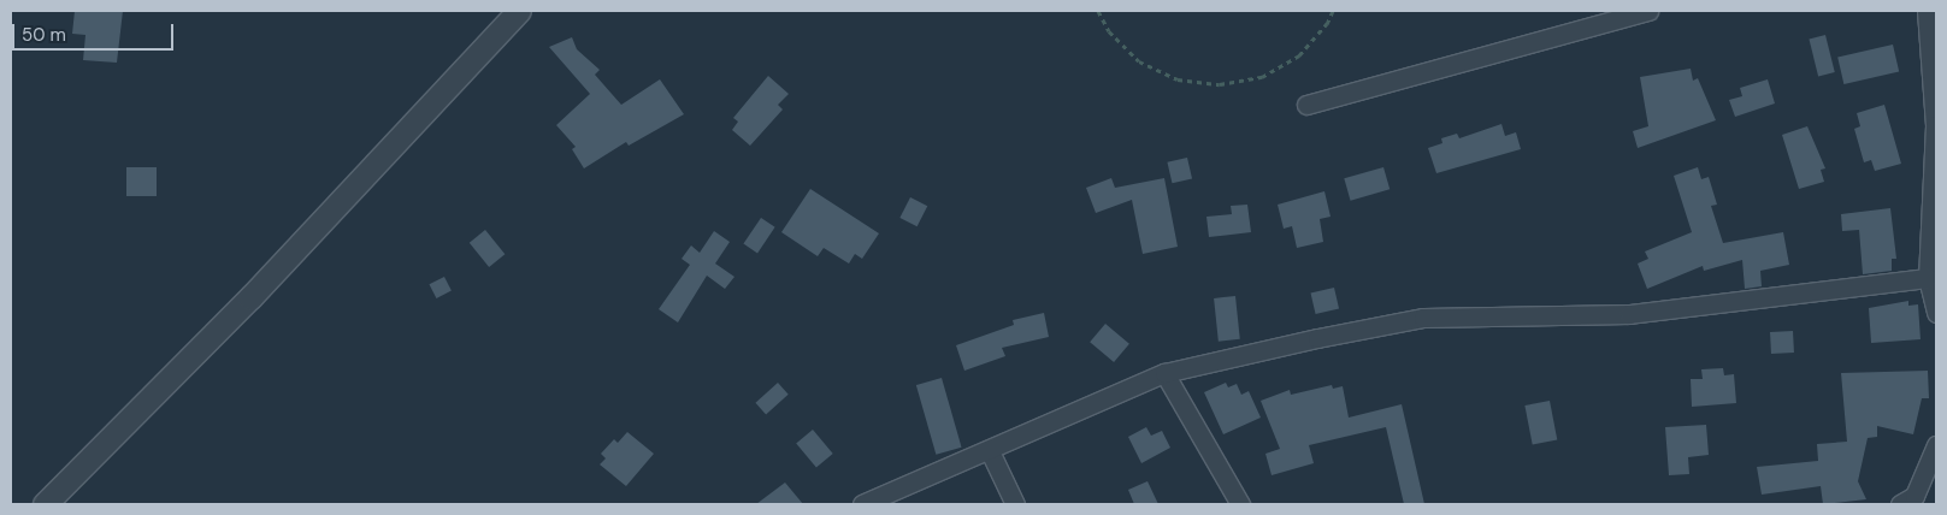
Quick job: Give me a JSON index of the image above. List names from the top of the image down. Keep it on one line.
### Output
{"scale_bar":"50 m"}
